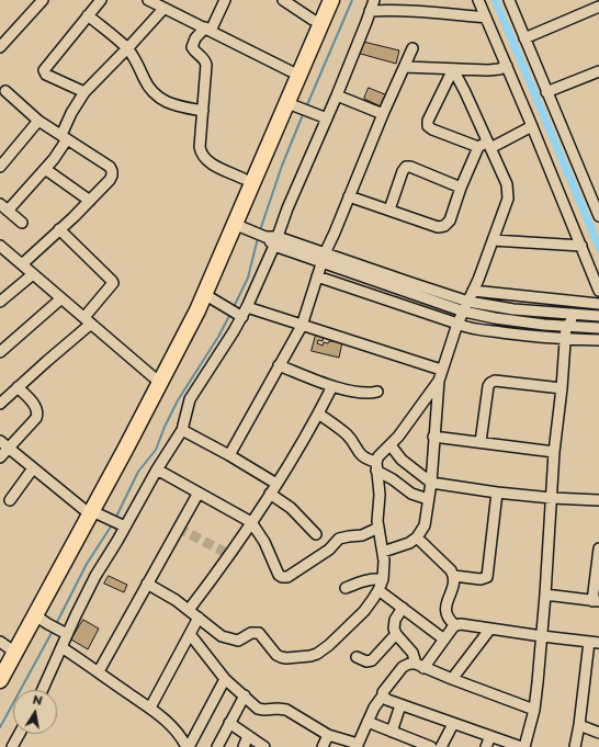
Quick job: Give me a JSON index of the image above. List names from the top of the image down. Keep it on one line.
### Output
{"north":"top"}
